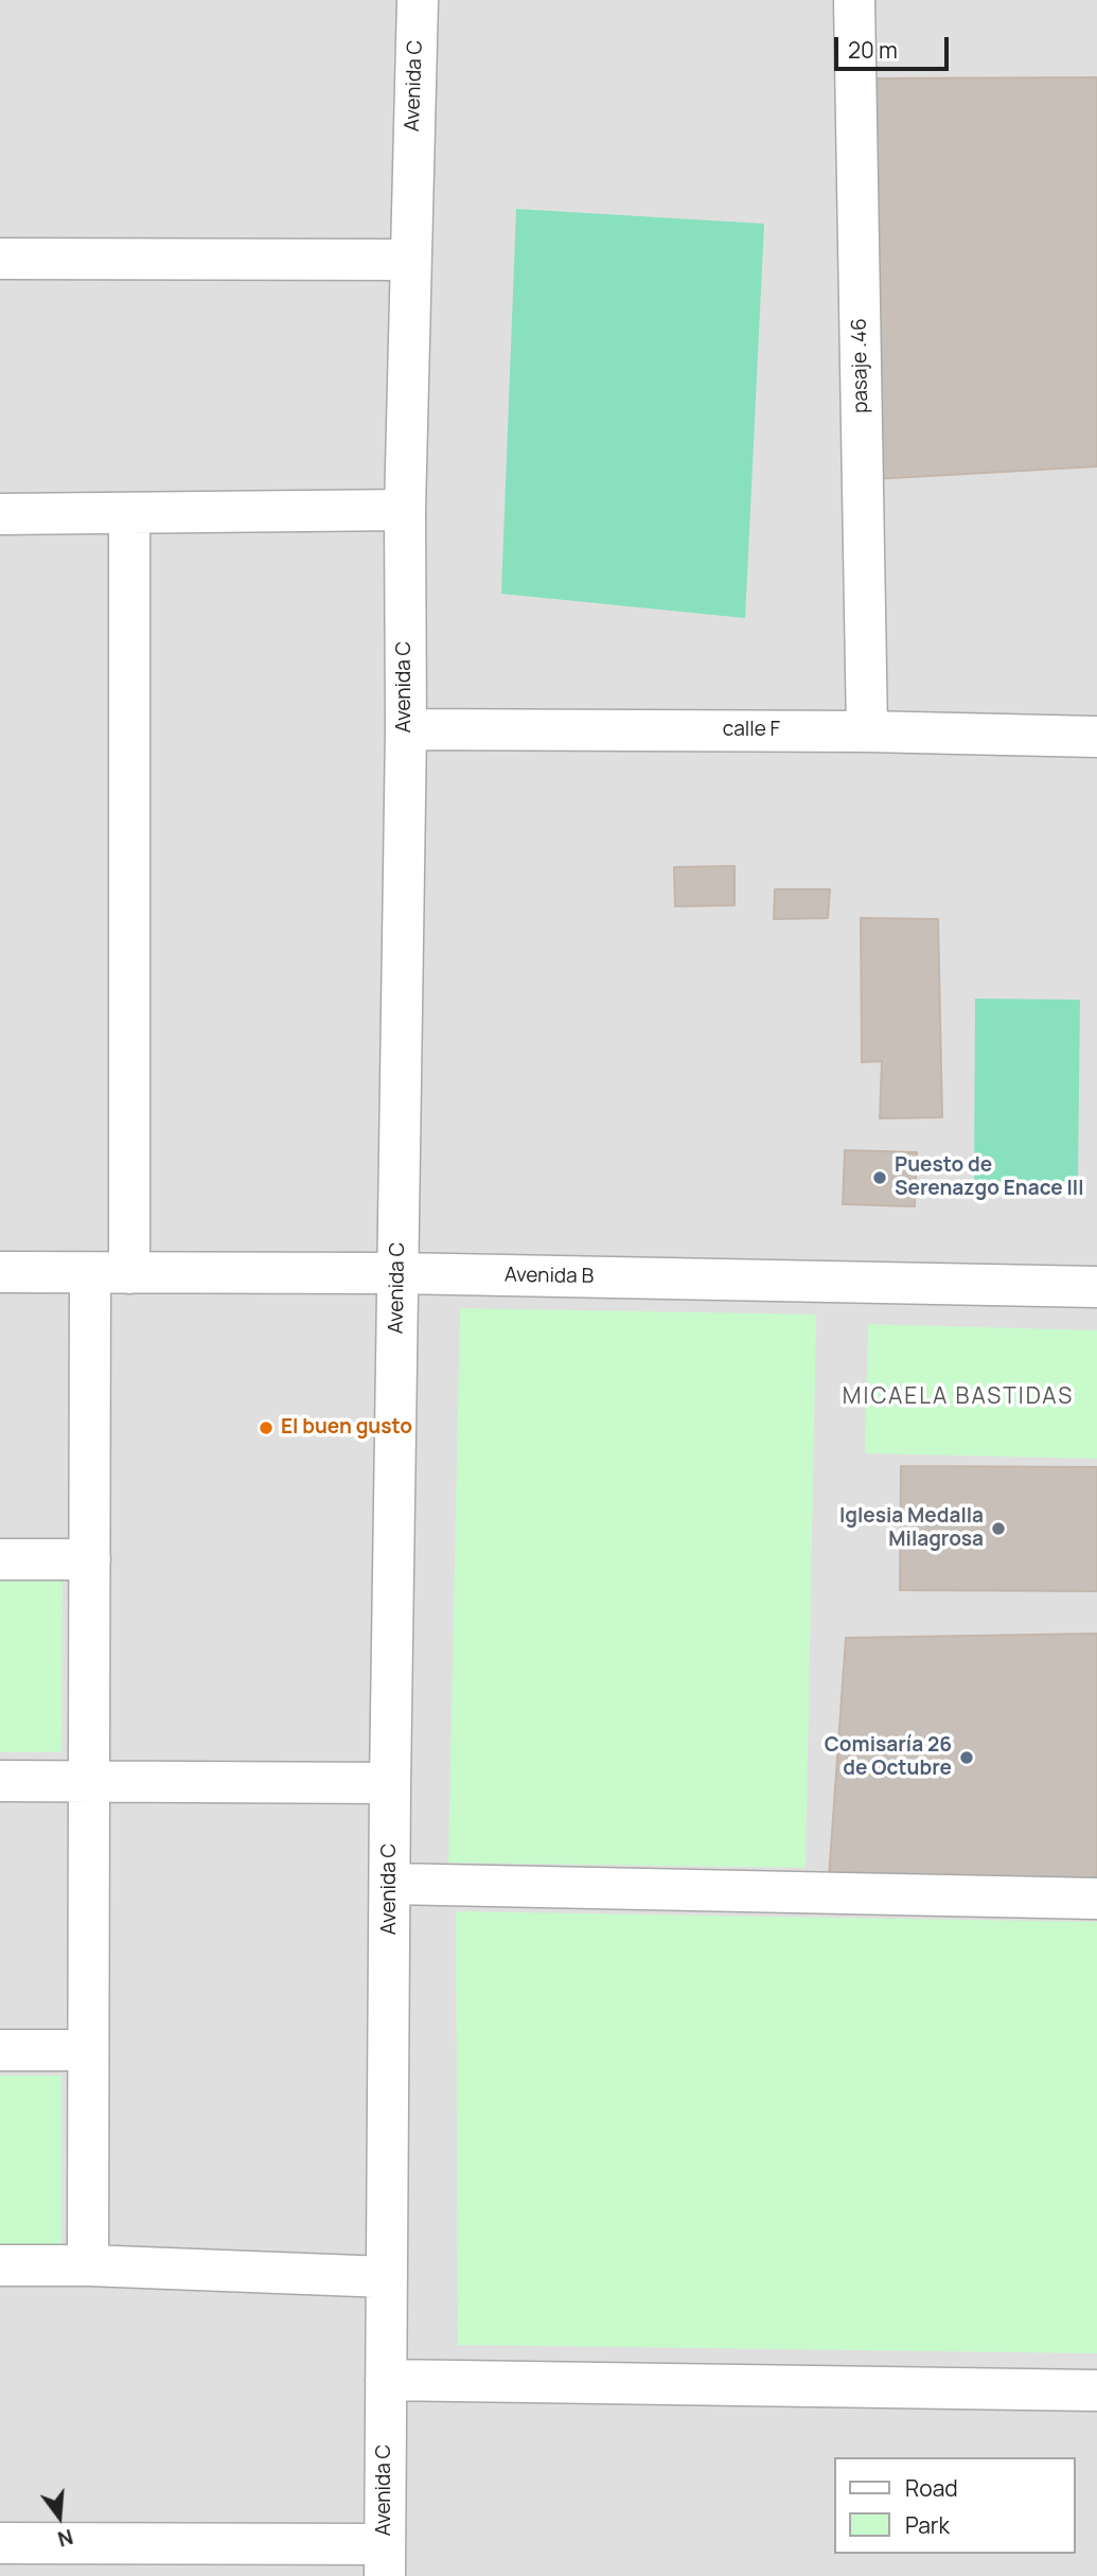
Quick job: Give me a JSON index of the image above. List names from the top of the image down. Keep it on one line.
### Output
{"streets":{"street":["Avenida C","pasaje .46","calle F","Avenida B"]},"crossings":[["Avenida C","calle F"],["Avenida C","Avenida B"],["pasaje .46","calle F"]],"districts":["MICAELA BASTIDAS"],"places":["Puesto de Serenazgo Enace III","El buen gusto","Iglesia Medalla Milagrosa","Comisaría 26 de Octubre"],"legend":["Road","Park"],"scale_bar":"20 m","north":"bottom"}
